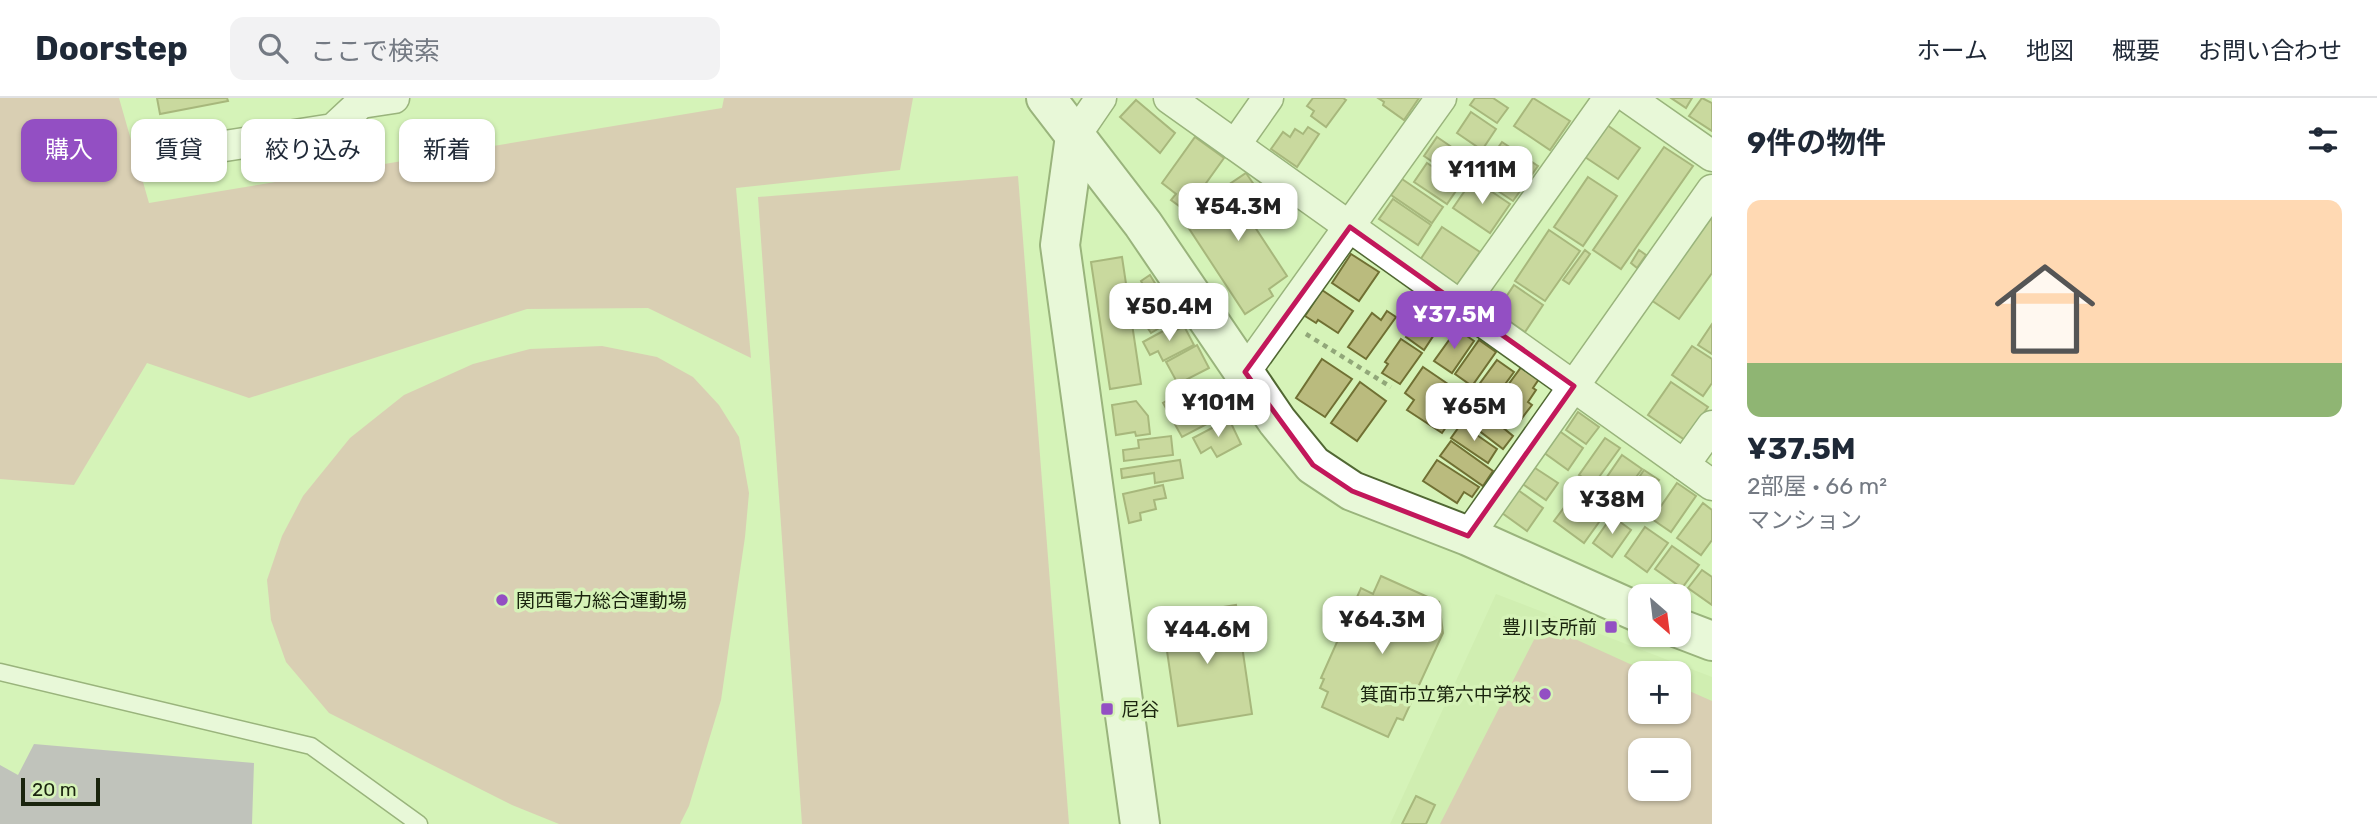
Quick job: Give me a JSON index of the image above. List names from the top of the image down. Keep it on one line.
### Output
{"places":{"other":["関西電力総合運動場","箕面市立第六中学校"],"transit":["豊川支所前","尼谷"]},"scale_bar":"20 m","north":"bottom right","page":{"header":"Doorstep","search":"ここで検索","nav":["ホーム","地図","概要","お問い合わせ"],"heading":"9件の物件","chip":["購入","賃貸","絞り込み","新着"],"price":["¥111M","¥54.3M","¥50.4M","¥37.5M","¥101M","¥65M","¥38M","¥64.3M","¥44.6M"],"list":[{"name":"¥37.5M","note":"2部屋 · 66 m² · マンション"}],"map_buttons":["+","−"],"scale":"20 m"}}
